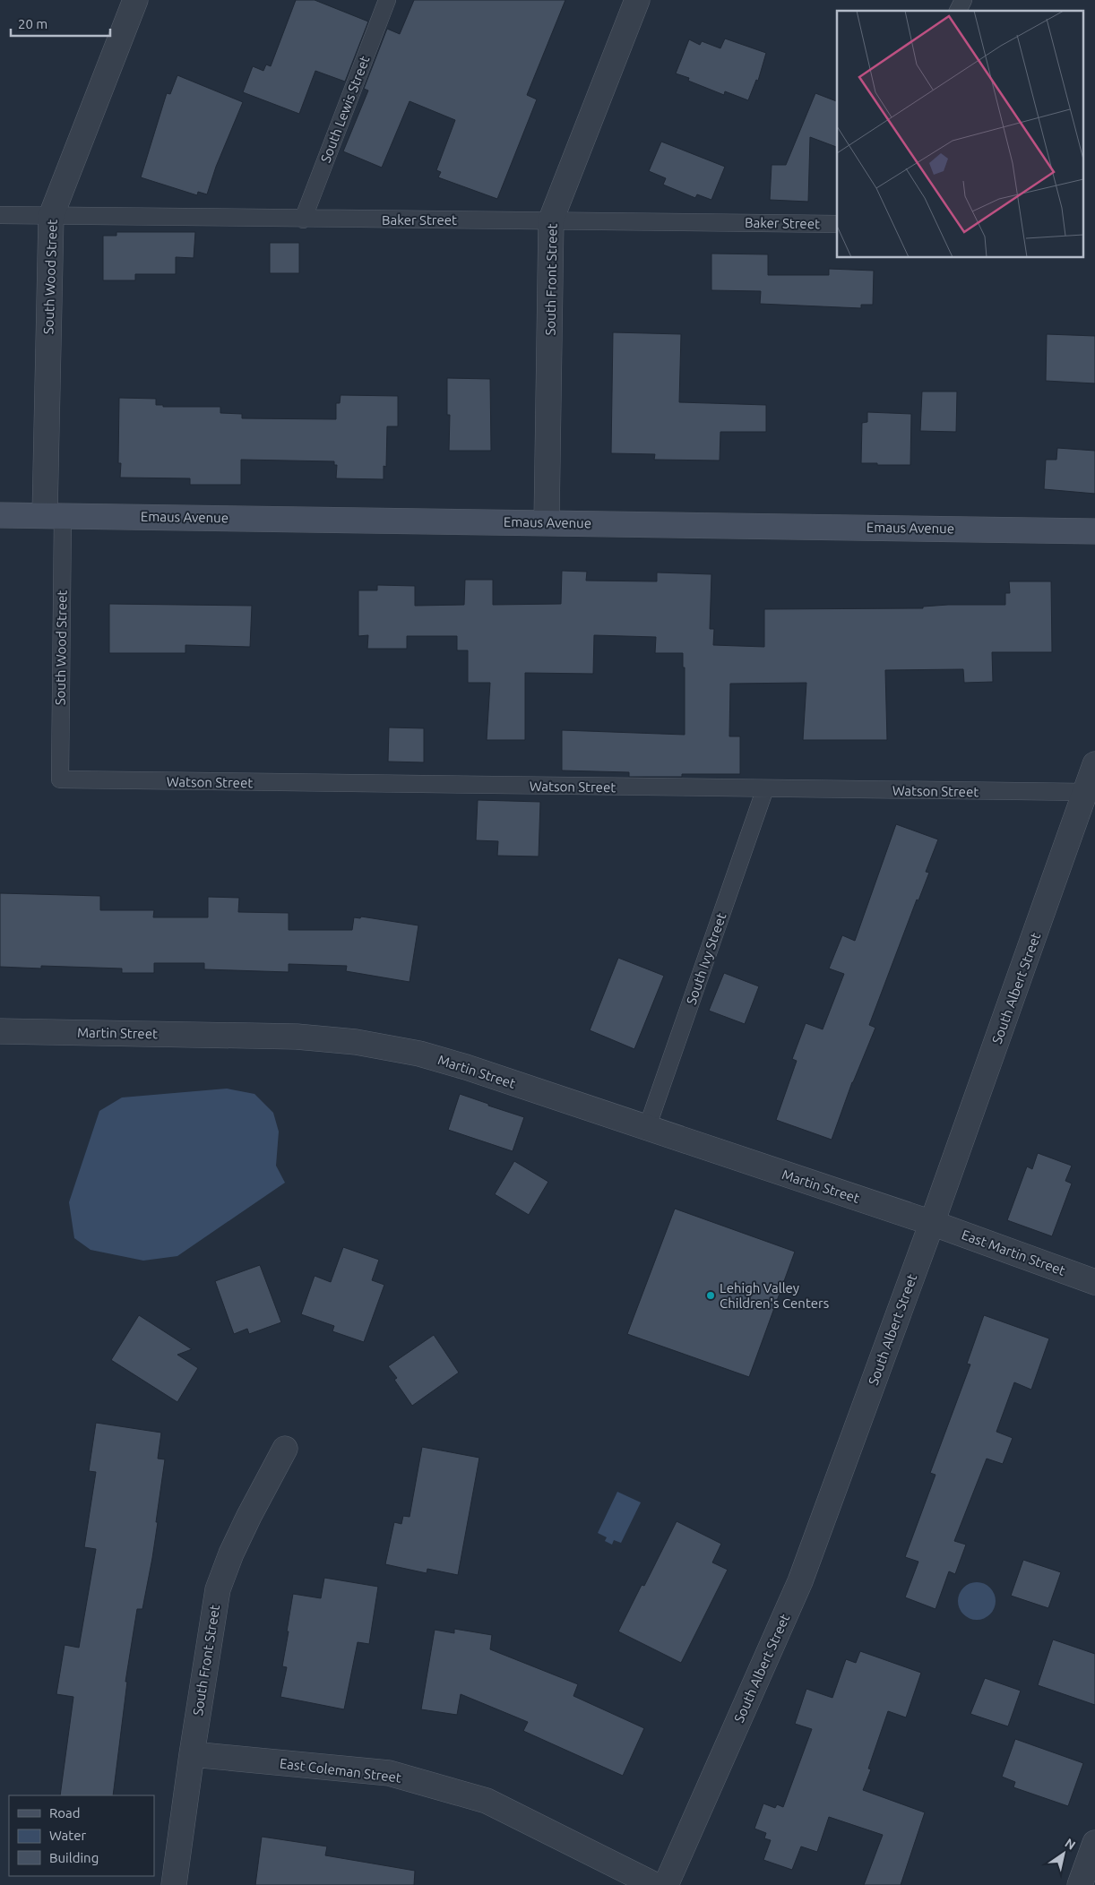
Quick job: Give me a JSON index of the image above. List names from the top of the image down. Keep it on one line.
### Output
{"streets":{"main road":["Emaus Avenue"],"street":["South Wood Street","South Front Street","South Albert Street","Martin Street","East Martin Street","East Coleman Street"],"lane":["South Lewis Street","Baker Street","Watson Street","South Ivy Street"]},"crossings":[["South Lewis Street","Baker Street"],["Baker Street","South Wood Street"],["Baker Street","South Front Street"],["South Wood Street","Emaus Avenue"],["South Wood Street","Watson Street"],["South Front Street","Emaus Avenue"],["South Front Street","East Coleman Street"],["Watson Street","South Ivy Street"],["Watson Street","South Albert Street"],["South Ivy Street","Martin Street"],["South Albert Street","Martin Street"],["South Albert Street","East Martin Street"],["Martin Street","East Martin Street"]],"places":["Lehigh Valley Children's Centers"],"legend":["Road","Water","Building"],"scale_bar":"20 m","north":"top right"}
